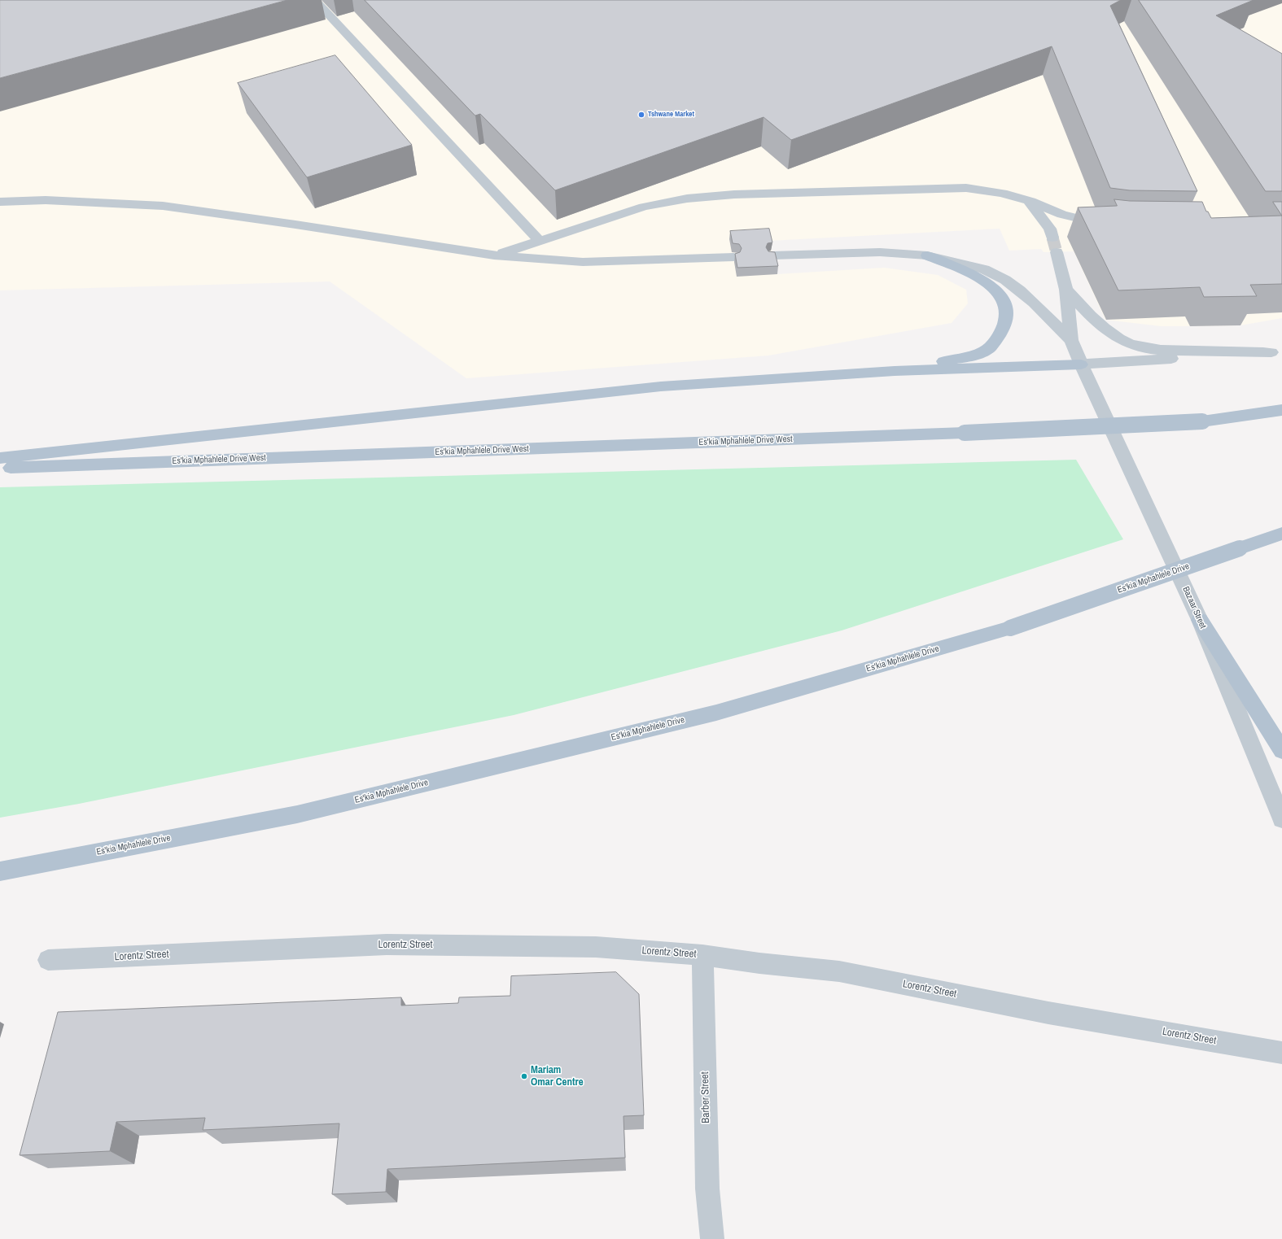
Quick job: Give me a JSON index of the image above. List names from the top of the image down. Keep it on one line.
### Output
{"streets":{"main road":["Es'kia Mphahlele Drive West","Es'kia Mphahlele Drive"],"street":["Bazaar Street","Lorentz Street","Barber Street"]},"crossings":[["Lorentz Street","Barber Street"]],"places":["Tshwane Market","Mariam Omar Centre"]}
